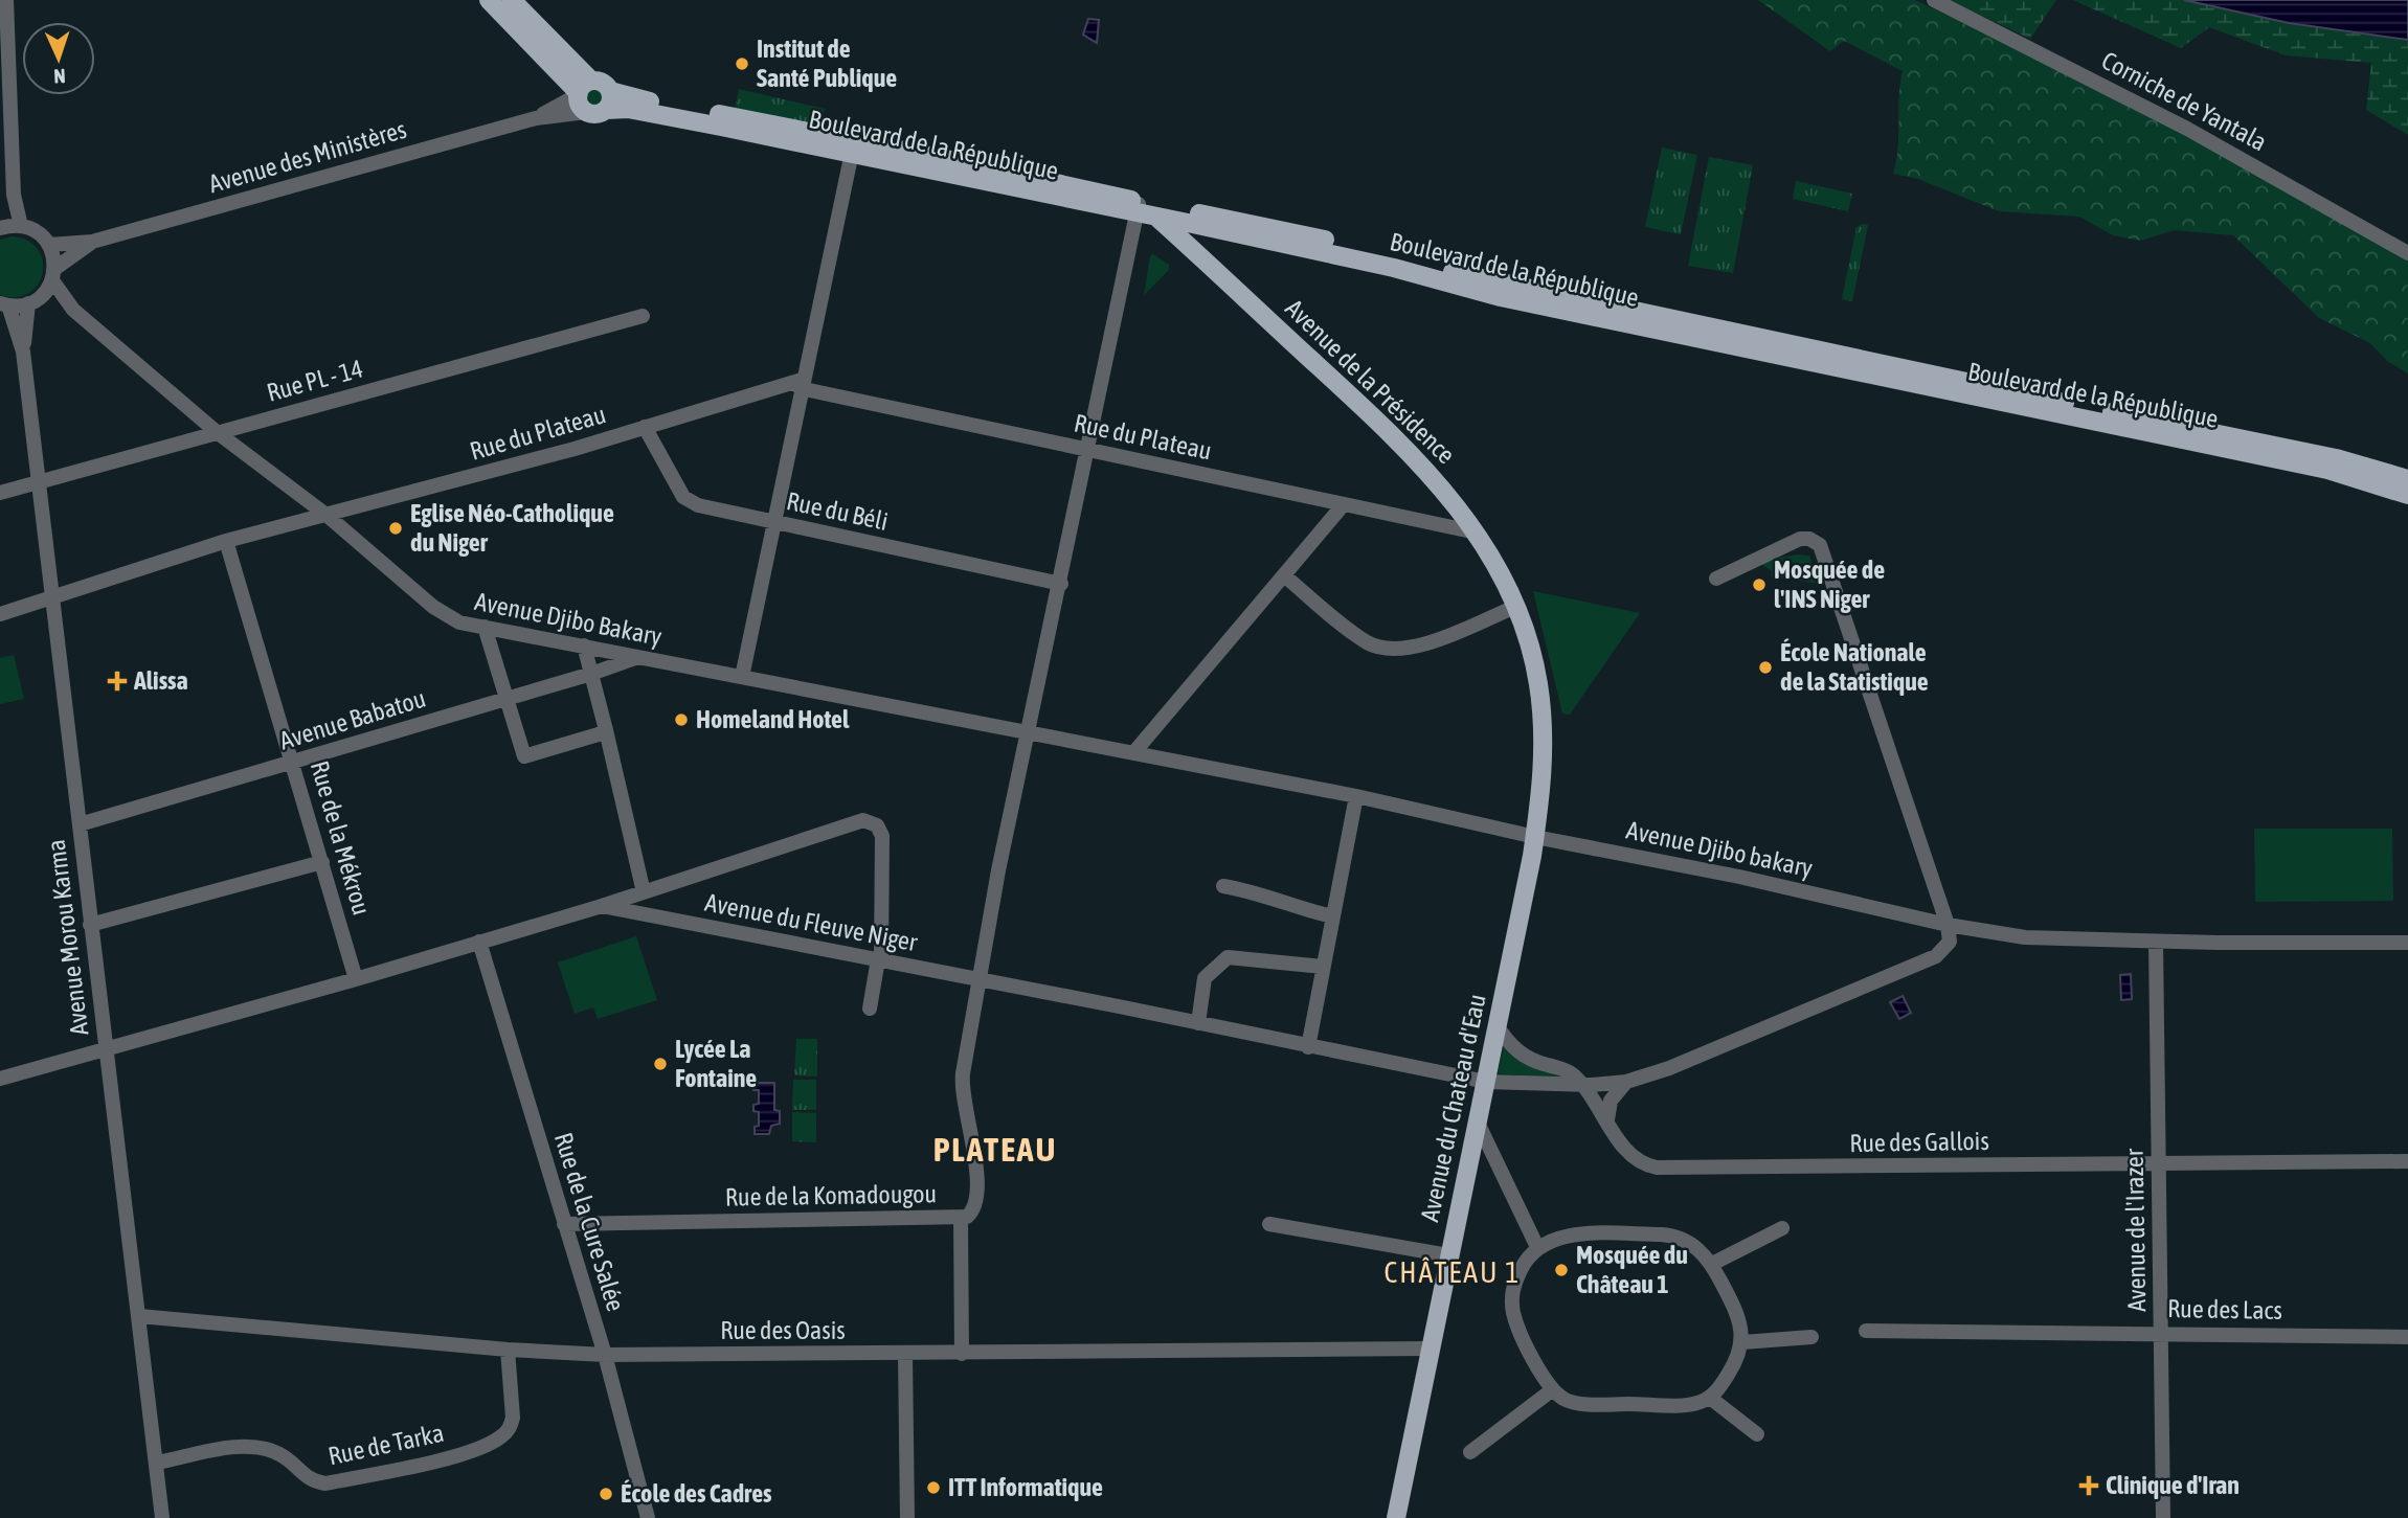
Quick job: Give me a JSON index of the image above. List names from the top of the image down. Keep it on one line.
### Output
{"streets":{"main road":["Boulevard de la République","Avenue de la Présidence","Avenue du Chateau d'Eau"],"street":["Corniche de Yantala","Avenue des Ministères","Rue PL - 14","Rue du Plateau","Rue du Béli","Avenue Djibo Bakary","Avenue Babatou","Rue de la Mékrou","Avenue Djibo bakary","Avenue du Fleuve Niger","Avenue Morou Karma","Rue des Gallois","Rue de la Komadougou","Rue de la Cure Salée","Avenue de l'Irazer","Rue des Lacs","Rue des Oasis","Rue de Tarka"]},"crossings":[["Boulevard de la République","Avenue des Ministères"],["Boulevard de la République","Avenue de la Présidence"],["Avenue des Ministères","Avenue Morou Karma"],["Rue PL - 14","Avenue Djibo Bakary"],["Rue PL - 14","Avenue Morou Karma"],["Avenue de la Présidence","Rue du Plateau"],["Avenue de la Présidence","Avenue Djibo bakary"],["Avenue de la Présidence","Avenue du Chateau d'Eau"],["Rue du Plateau","Rue du Béli"],["Rue du Plateau","Avenue Djibo Bakary"],["Rue du Plateau","Rue de la Mékrou"],["Rue du Plateau","Avenue Morou Karma"],["Avenue Djibo Bakary","Avenue Babatou"],["Avenue Djibo Bakary","Avenue Djibo bakary"],["Avenue Babatou","Rue de la Mékrou"],["Avenue Babatou","Avenue Morou Karma"],["Rue de la Mékrou","Avenue du Fleuve Niger"],["Avenue Djibo bakary","Avenue du Fleuve Niger"],["Avenue Djibo bakary","Avenue du Chateau d'Eau"],["Avenue Djibo bakary","Avenue de l'Irazer"],["Avenue du Fleuve Niger","Avenue Morou Karma"],["Avenue du Fleuve Niger","Avenue du Chateau d'Eau"],["Avenue du Fleuve Niger","Rue des Gallois"],["Avenue du Fleuve Niger","Rue de la Cure Salée"],["Avenue Morou Karma","Rue des Oasis"],["Avenue Morou Karma","Rue de Tarka"],["Avenue du Chateau d'Eau","Rue des Gallois"],["Avenue du Chateau d'Eau","Rue des Oasis"],["Rue des Gallois","Avenue de l'Irazer"],["Rue de la Komadougou","Rue de la Cure Salée"],["Rue de la Komadougou","Rue des Oasis"],["Rue de la Cure Salée","Rue des Oasis"],["Avenue de l'Irazer","Rue des Lacs"],["Rue des Oasis","Rue de Tarka"]],"districts":["PLATEAU","CHÂTEAU 1"],"places":{"other":["Institut de Santé Publique","Eglise Néo-Catholique du Niger","Mosquée de l'INS Niger","École Nationale de la Statistique","Homeland Hotel","Lycée La Fontaine","Mosquée du Château 1","ITT Informatique","École des Cadres"],"health":["Alissa","Clinique d'Iran"]},"north":"bottom"}
